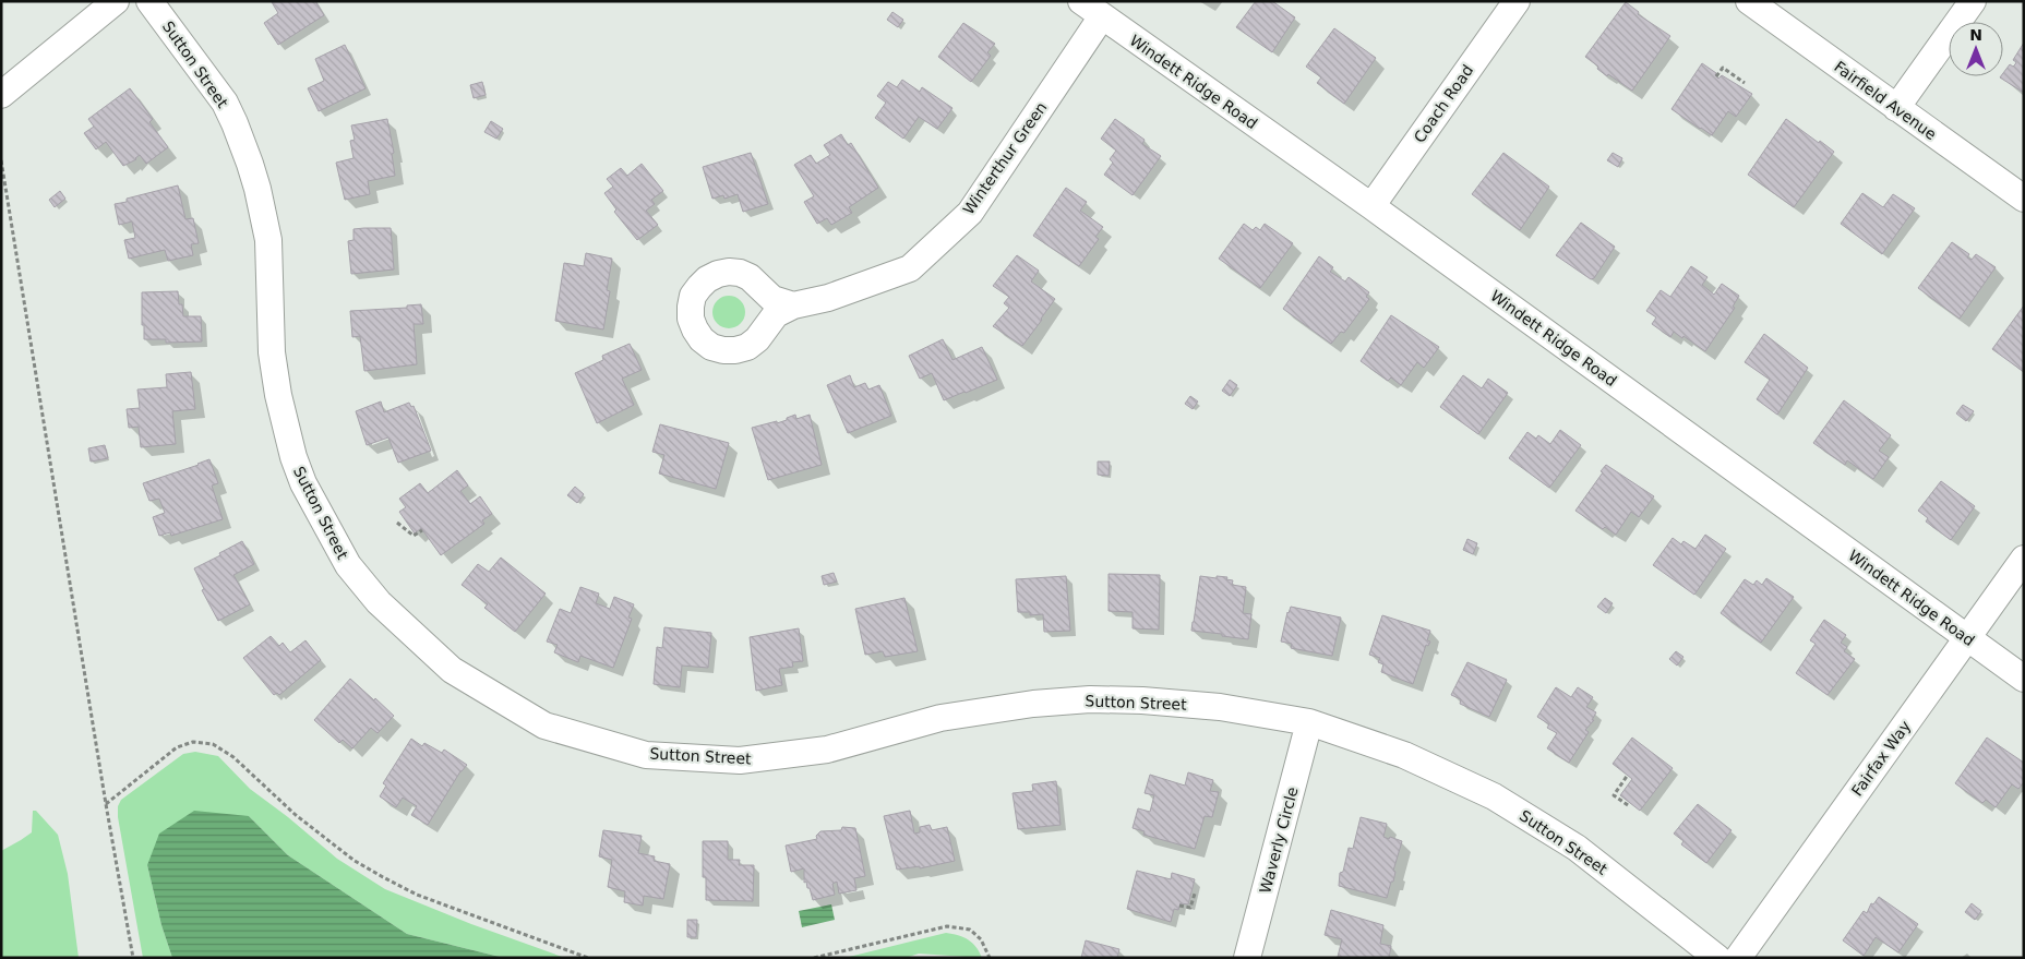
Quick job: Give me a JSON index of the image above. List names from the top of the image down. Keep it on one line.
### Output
{"streets":{"street":["Sutton Street","Windett Ridge Road","Fairfield Avenue","Coach Road","Winterthur Green","Fairfax Way","Waverly Circle"]},"crossings":[["Sutton Street","Waverly Circle"],["Windett Ridge Road","Coach Road"],["Windett Ridge Road","Winterthur Green"],["Windett Ridge Road","Fairfax Way"]],"north":"top"}
